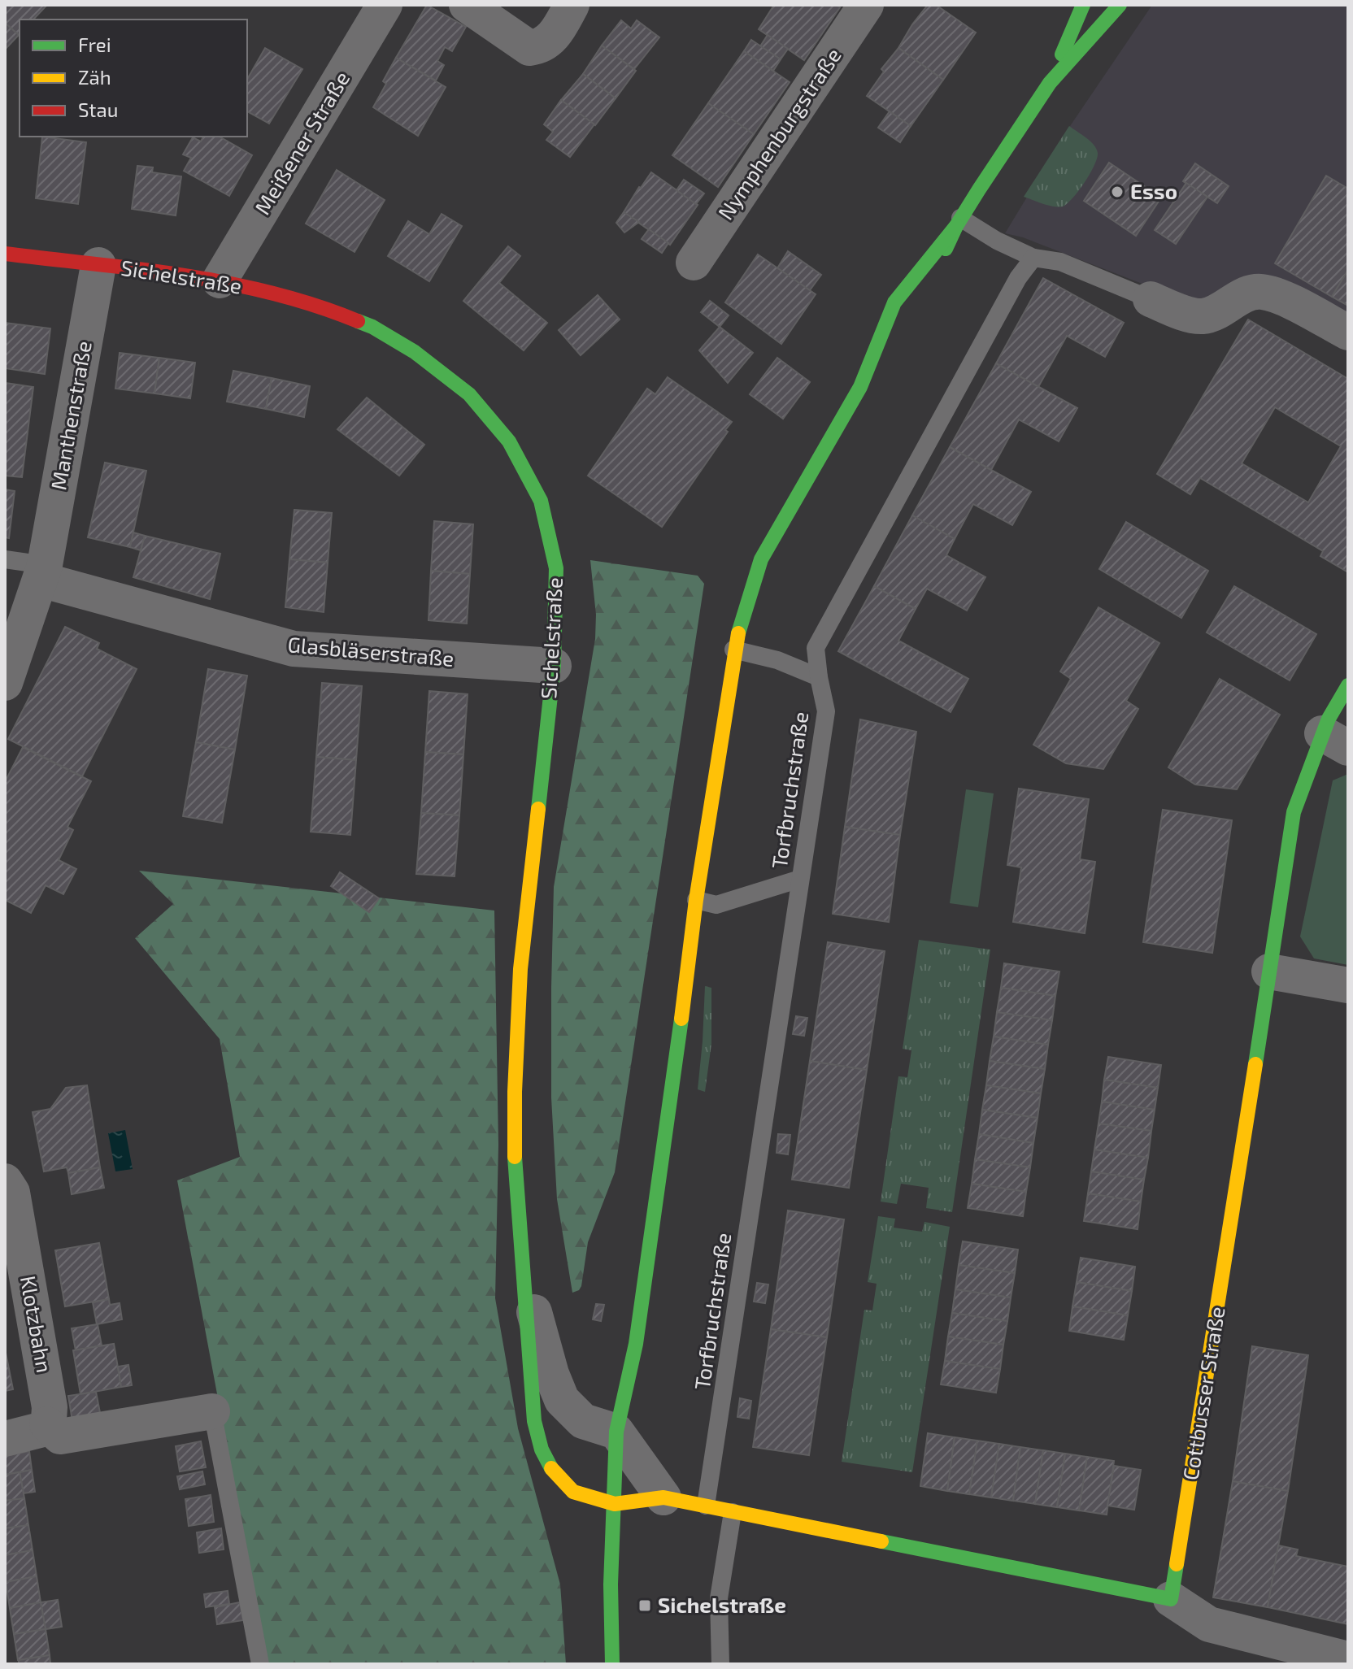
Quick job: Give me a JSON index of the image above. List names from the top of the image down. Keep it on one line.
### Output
{"streets":{"street":["Nymphenburgstraße","Meißener Straße","Sichelstraße","Manthenstraße","Glasbläserstraße","Klotzbahn","Cottbusser Straße"],"lane":["Torfbruchstraße"]},"crossings":[["Meißener Straße","Sichelstraße"],["Sichelstraße","Manthenstraße"],["Sichelstraße","Glasbläserstraße"],["Manthenstraße","Glasbläserstraße"]],"places":{"other":["Esso"],"transit":["Sichelstraße"]},"legend":["Frei","Zäh","Stau"]}
